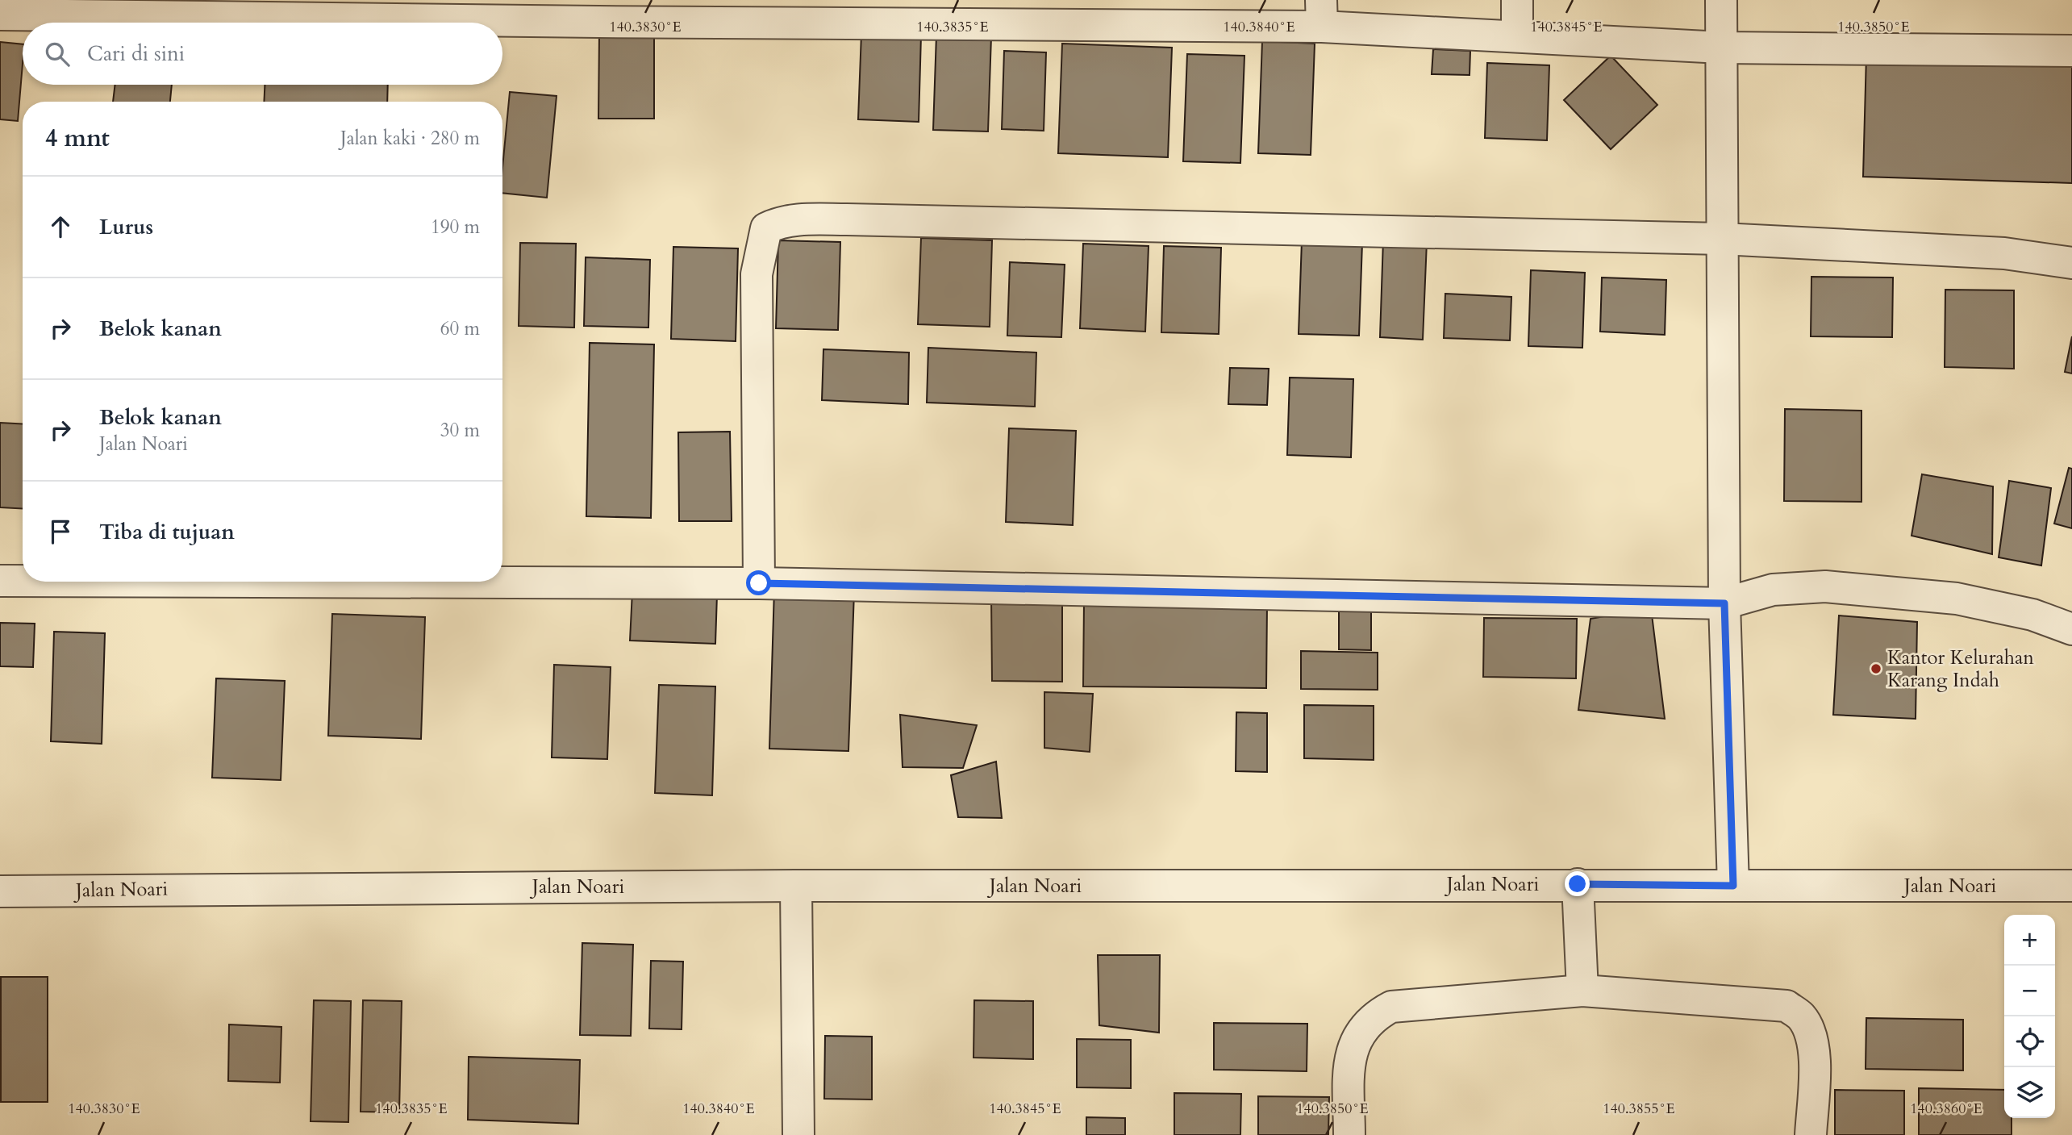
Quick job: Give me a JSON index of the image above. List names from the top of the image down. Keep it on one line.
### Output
{"streets":{"street":["Jalan Noari"]},"places":["Kantor Kelurahan Karang Indah"],"page":{"search":"Cari di sini","heading":["4 mnt","Jalan kaki · 280 m"],"list":[["Lurus","190 m"],["Belok kanan","60 m"],["Belok kanan","Jalan Noari","30 m"],"Tiba di tujuan"],"map_buttons":["+","−"]},"coordinates":["140.3830°E","140.3835°E","140.3840°E","140.3845°E","140.3850°E","140.3855°E","140.3860°E"]}
